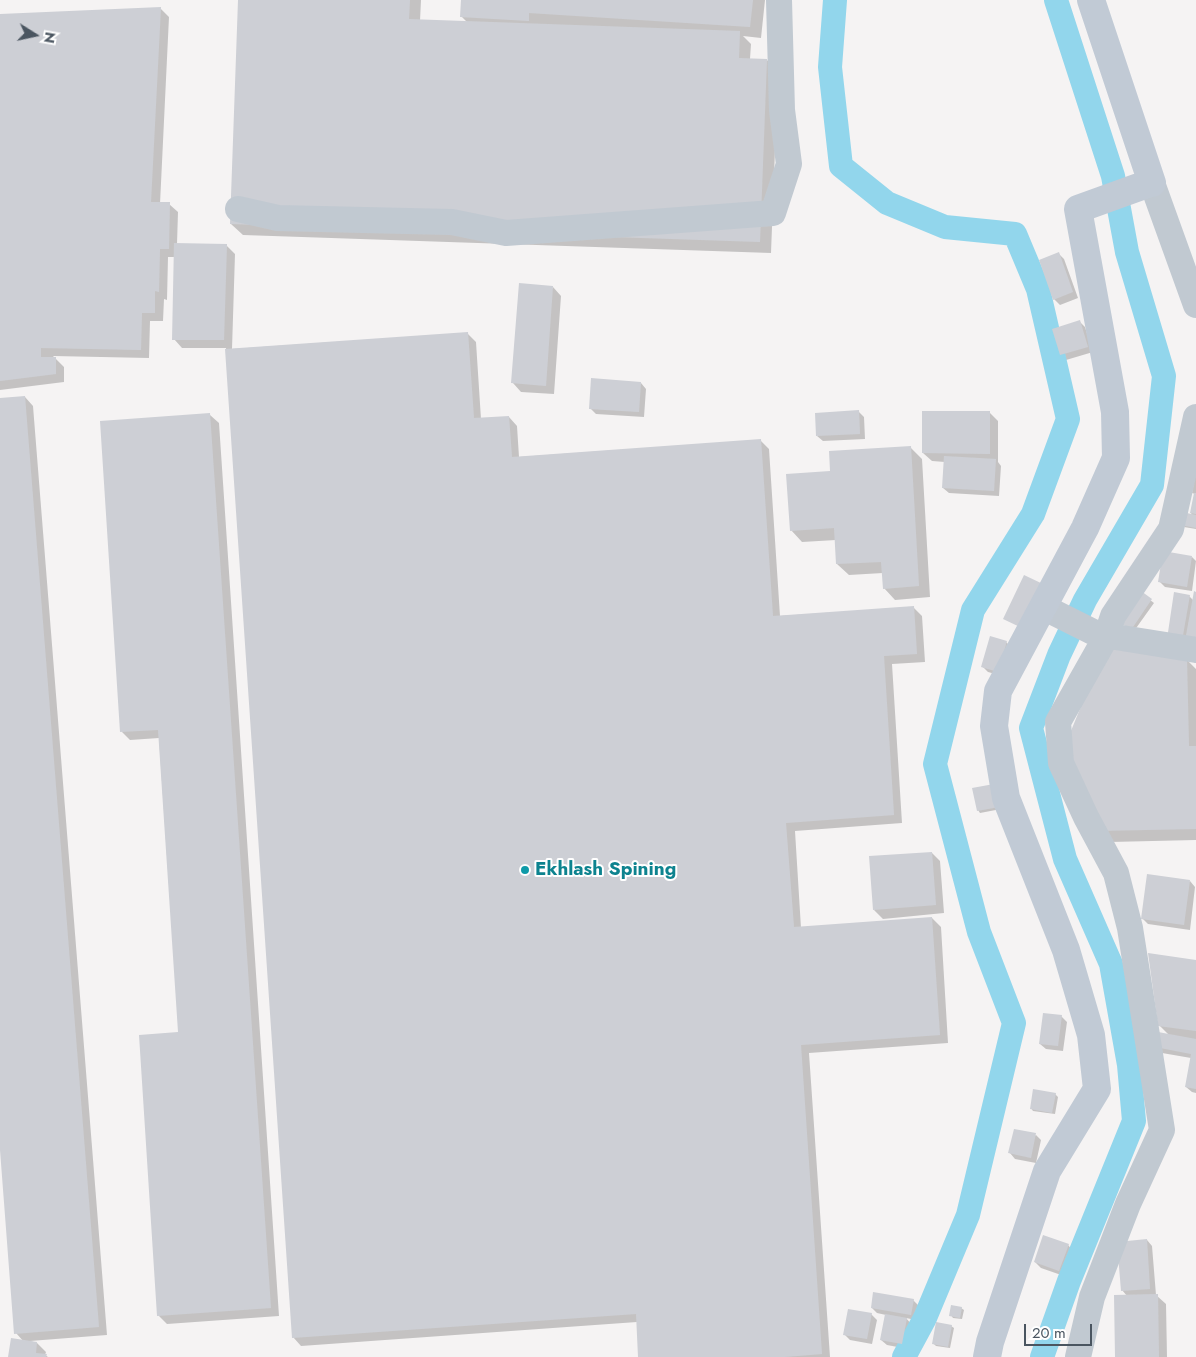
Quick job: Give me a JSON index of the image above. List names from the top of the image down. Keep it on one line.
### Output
{"places":["Ekhlash Spining"],"scale_bar":"20 m","north":"right"}
